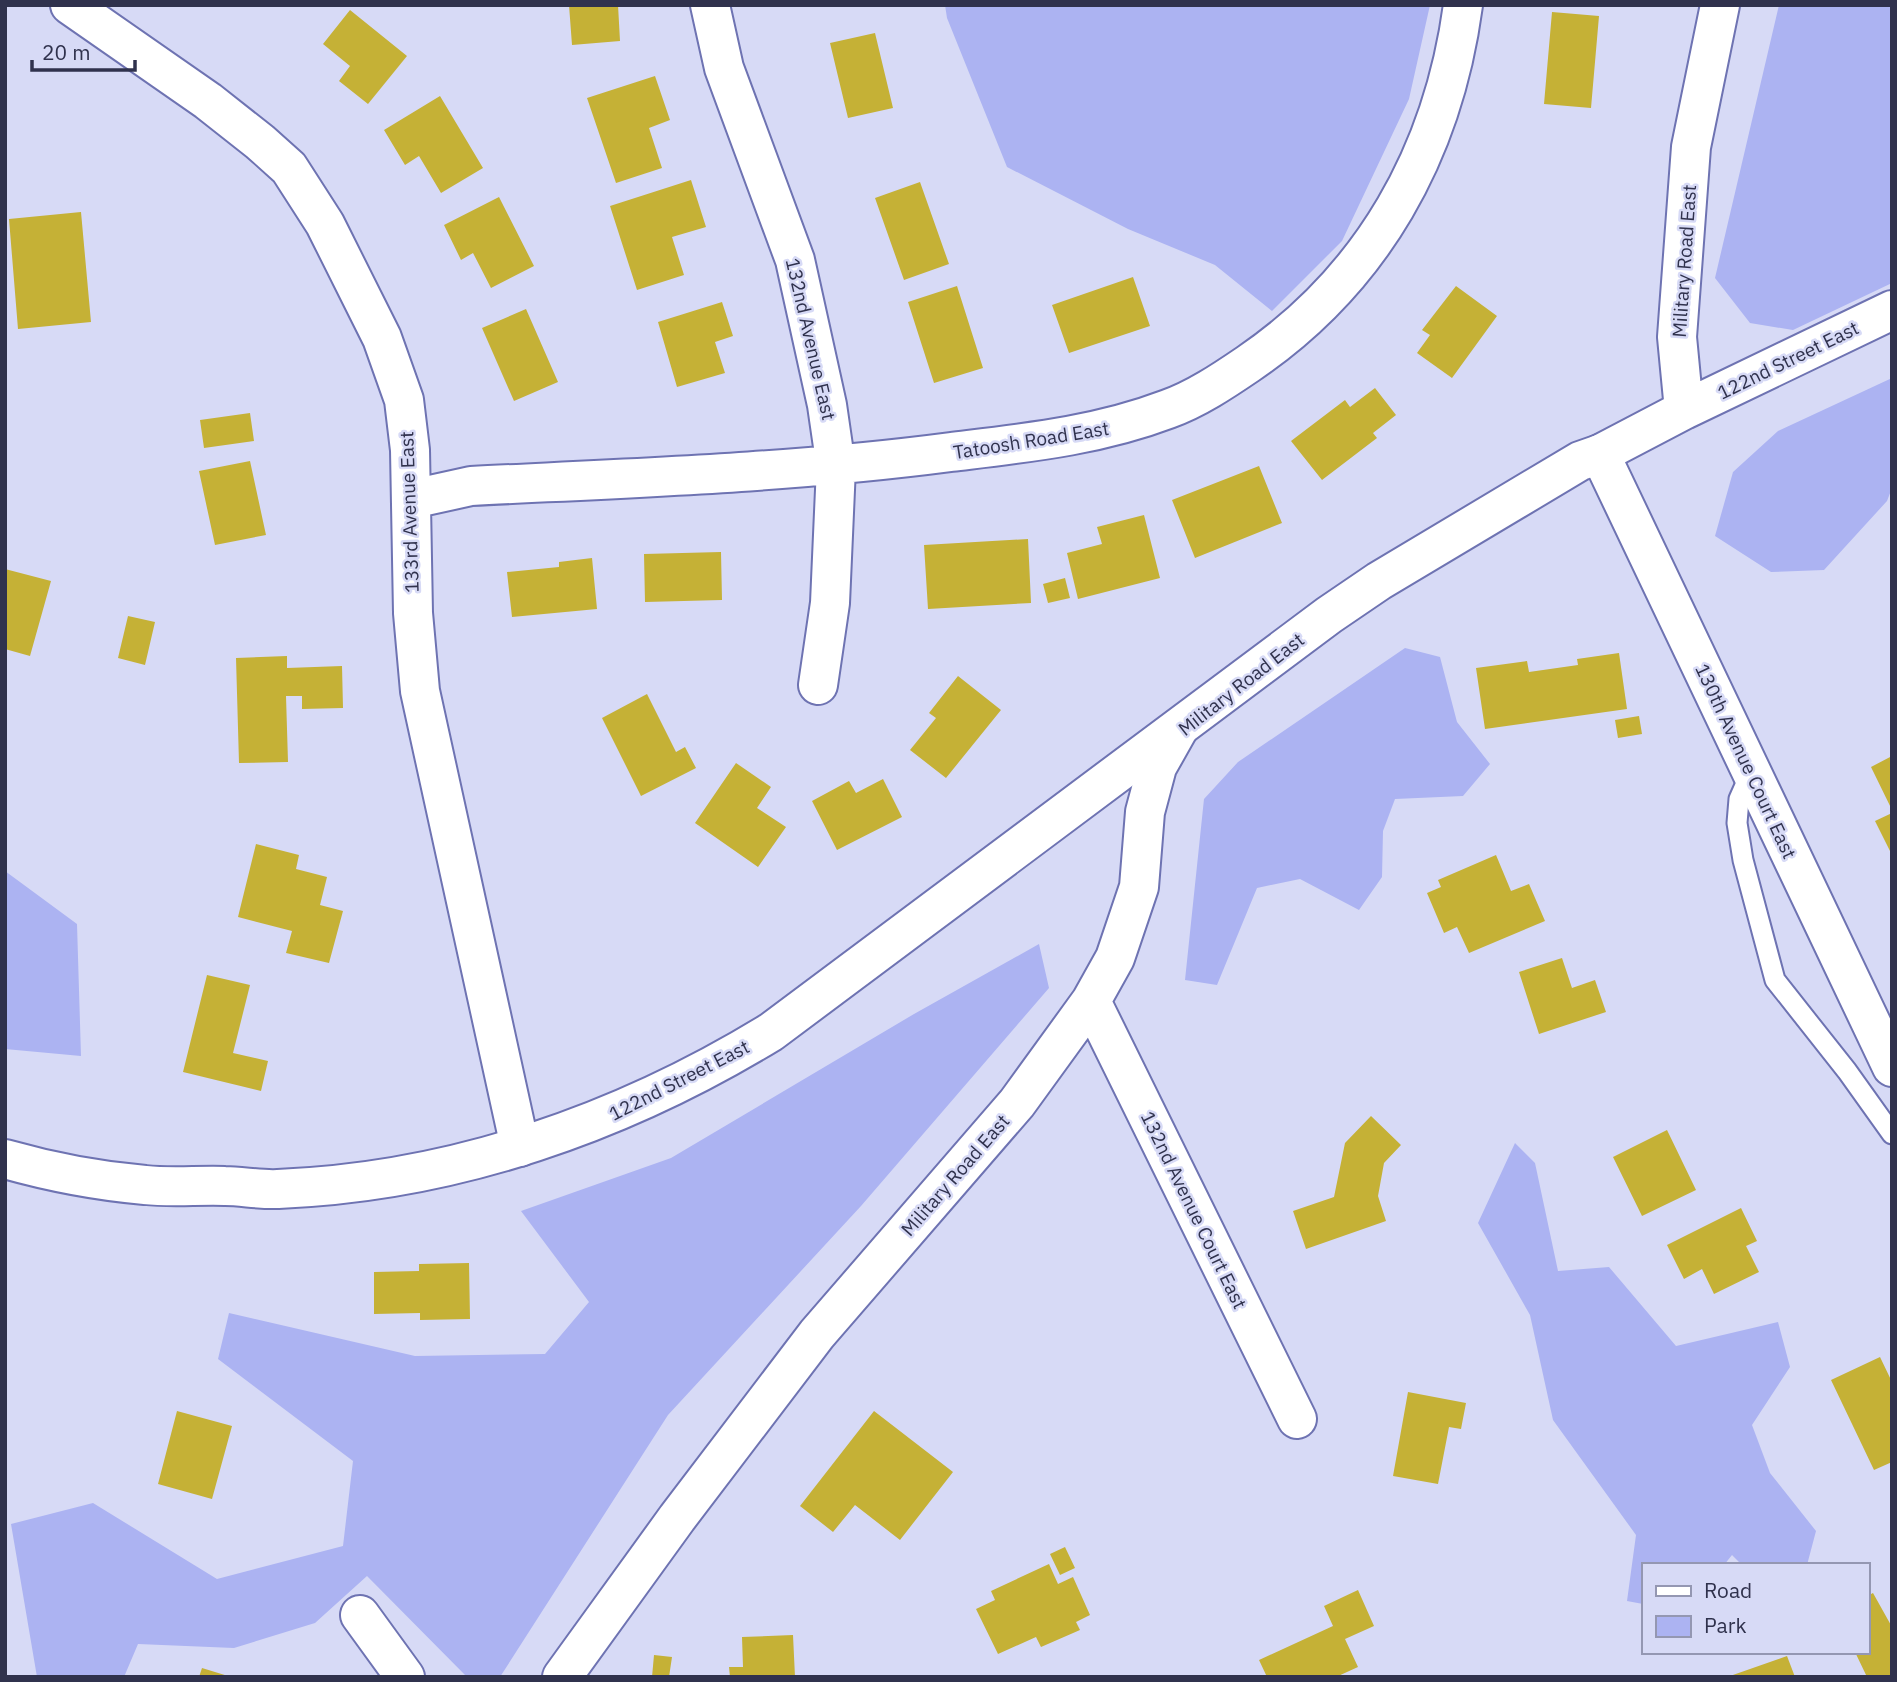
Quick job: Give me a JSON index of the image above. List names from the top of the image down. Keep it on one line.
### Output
{"streets":{"street":["Military Road East","132nd Avenue East","122nd Street East","Tatoosh Road East","133rd Avenue East","130th Avenue Court East","132nd Avenue Court East"]},"crossings":[["Military Road East","122nd Street East"],["Military Road East","130th Avenue Court East"],["Military Road East","132nd Avenue Court East"],["132nd Avenue East","Tatoosh Road East"],["122nd Street East","133rd Avenue East"],["Tatoosh Road East","133rd Avenue East"]],"legend":["Road","Park"],"scale_bar":"20 m"}
